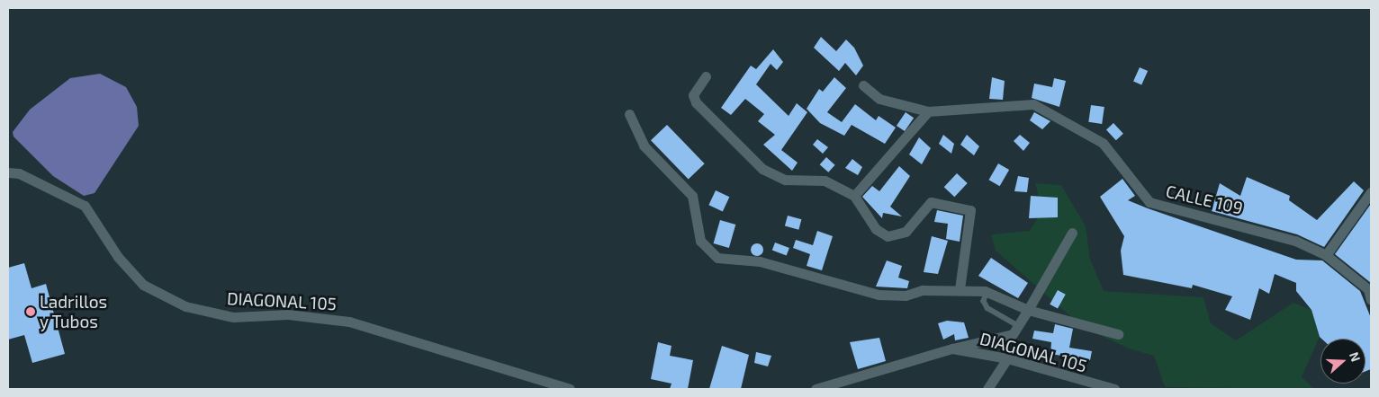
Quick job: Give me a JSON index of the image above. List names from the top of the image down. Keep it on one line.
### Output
{"streets":{"street":["CALLE 109","DIAGONAL 105"]},"places":["Ladrillos y Tubos"],"north":"right"}
